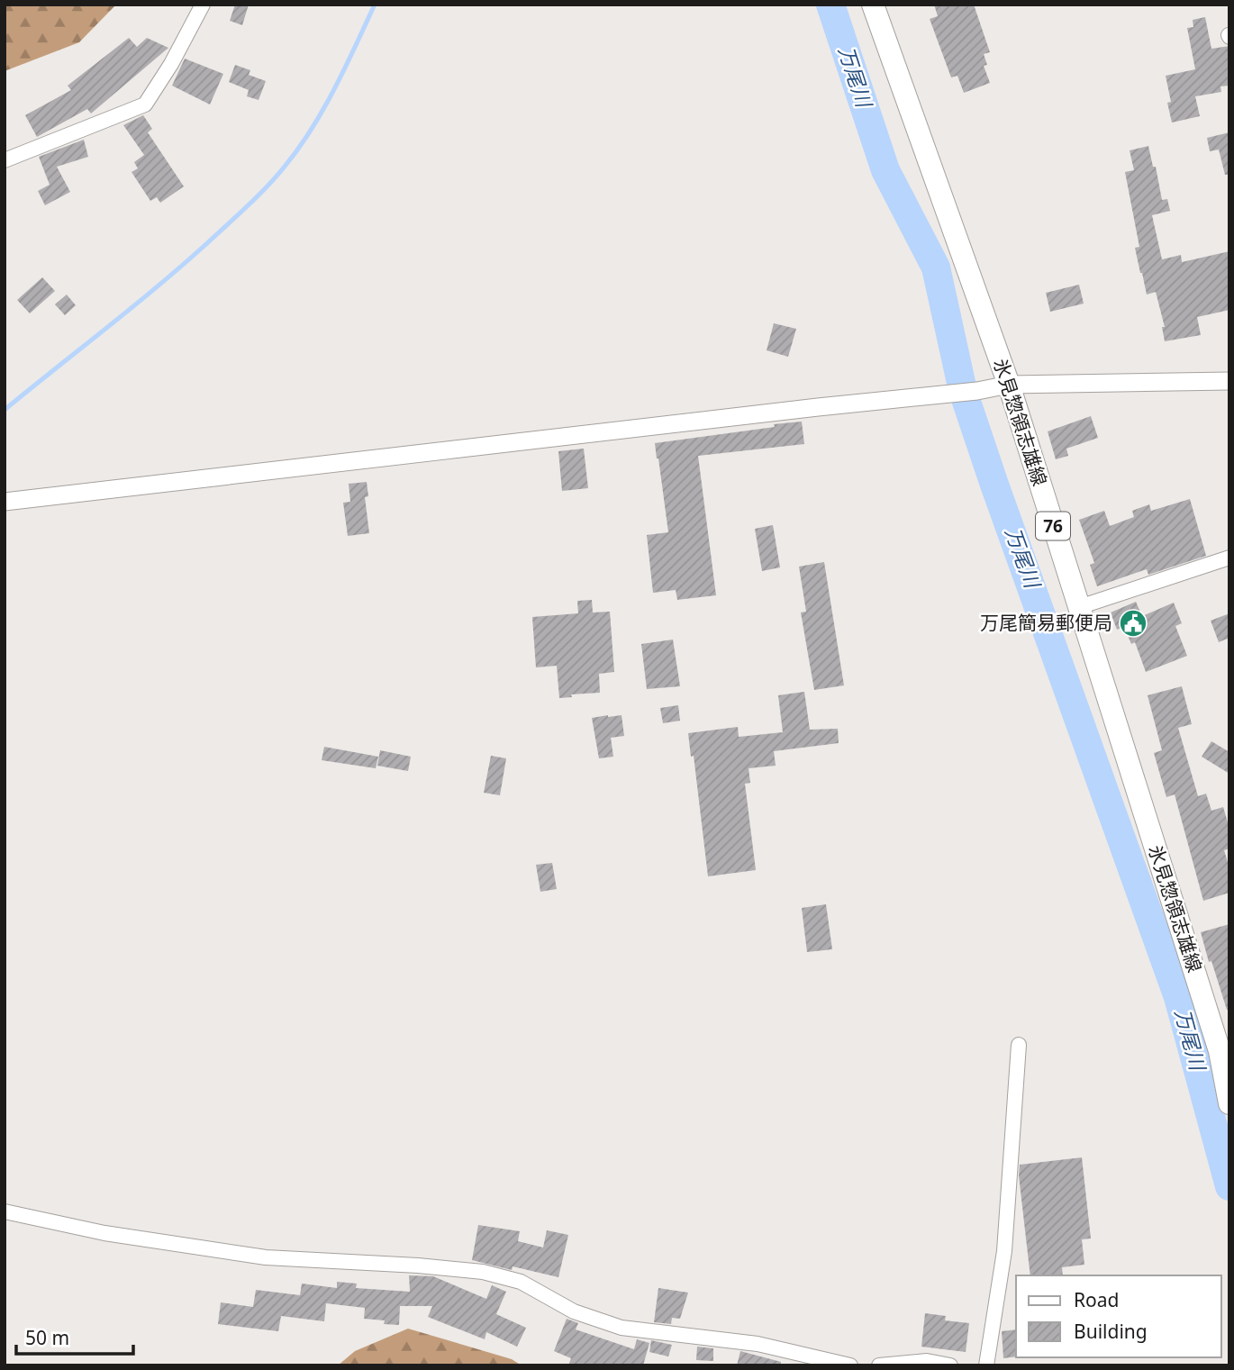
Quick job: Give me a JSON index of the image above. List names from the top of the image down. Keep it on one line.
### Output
{"streets":{"main road":["氷見惣領志雄線","76"]},"water":["万尾川"],"places":{"public building":["万尾簡易郵便局"]},"legend":["Road","Building"],"scale_bar":"50 m"}
